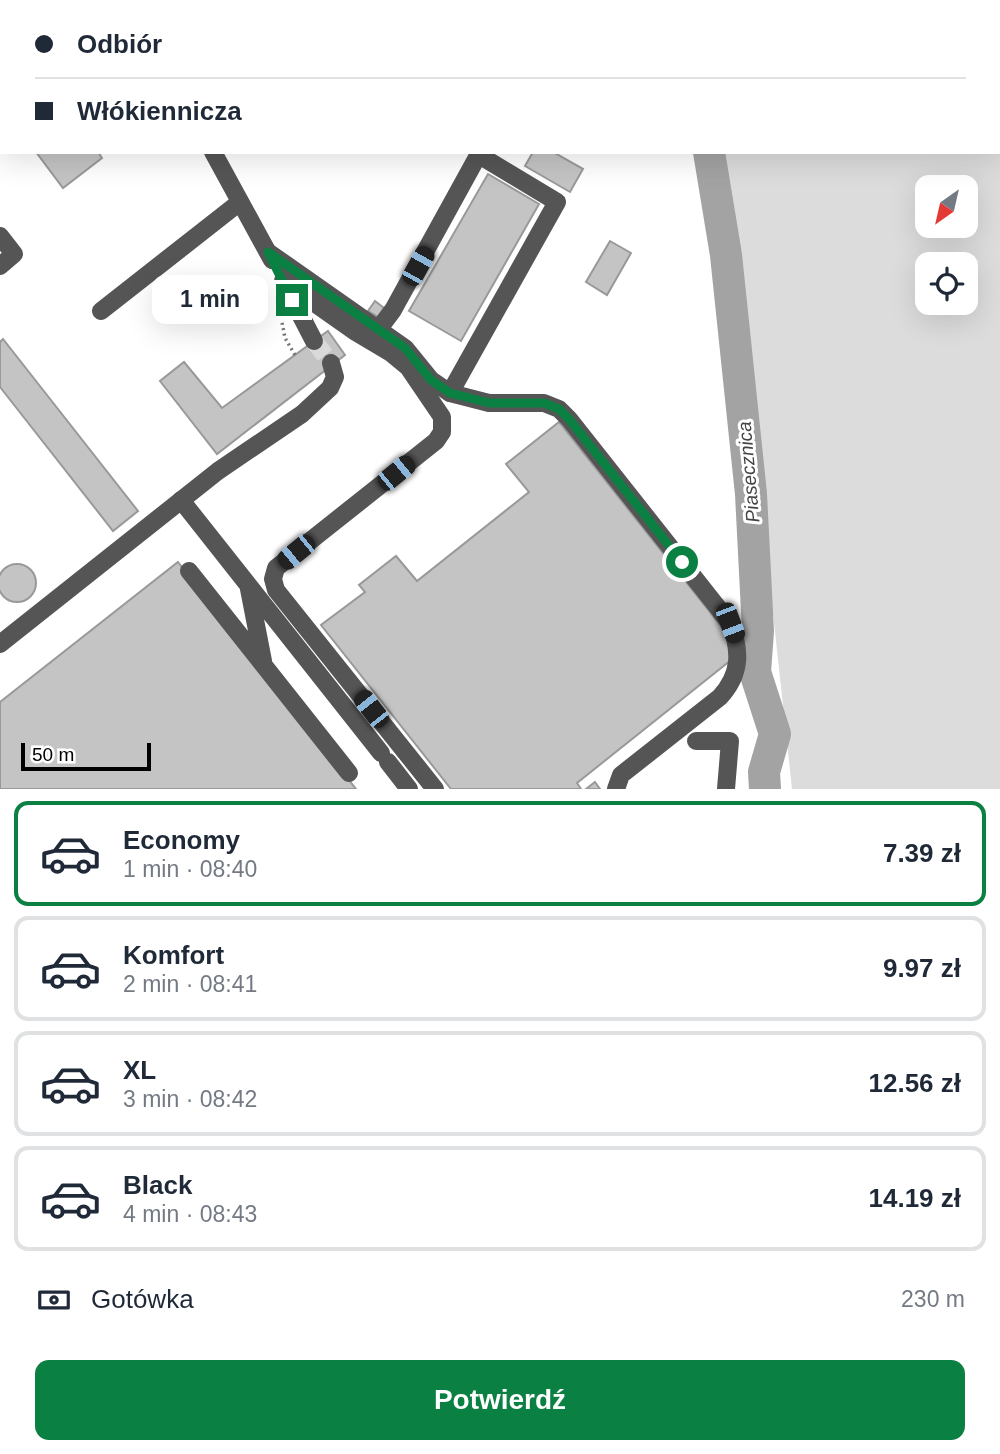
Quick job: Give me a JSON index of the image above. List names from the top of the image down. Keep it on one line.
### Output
{"water":["Piasecznica"],"scale_bar":"50 m","north":"bottom left","page":{"banner":["Odbiór","Włókiennicza"],"bubble":"1 min","scale":"50 m","list":[{"name":"Economy","note":"1 min · 08:40","value":"7.39 zł"},{"name":"Komfort","note":"2 min · 08:41","value":"9.97 zł"},{"name":"XL","note":"3 min · 08:42","value":"12.56 zł"},{"name":"Black","note":"4 min · 08:43","value":"14.19 zł"}],"pay":["Gotówka","230 m"],"buttons":"Potwierdź"}}
